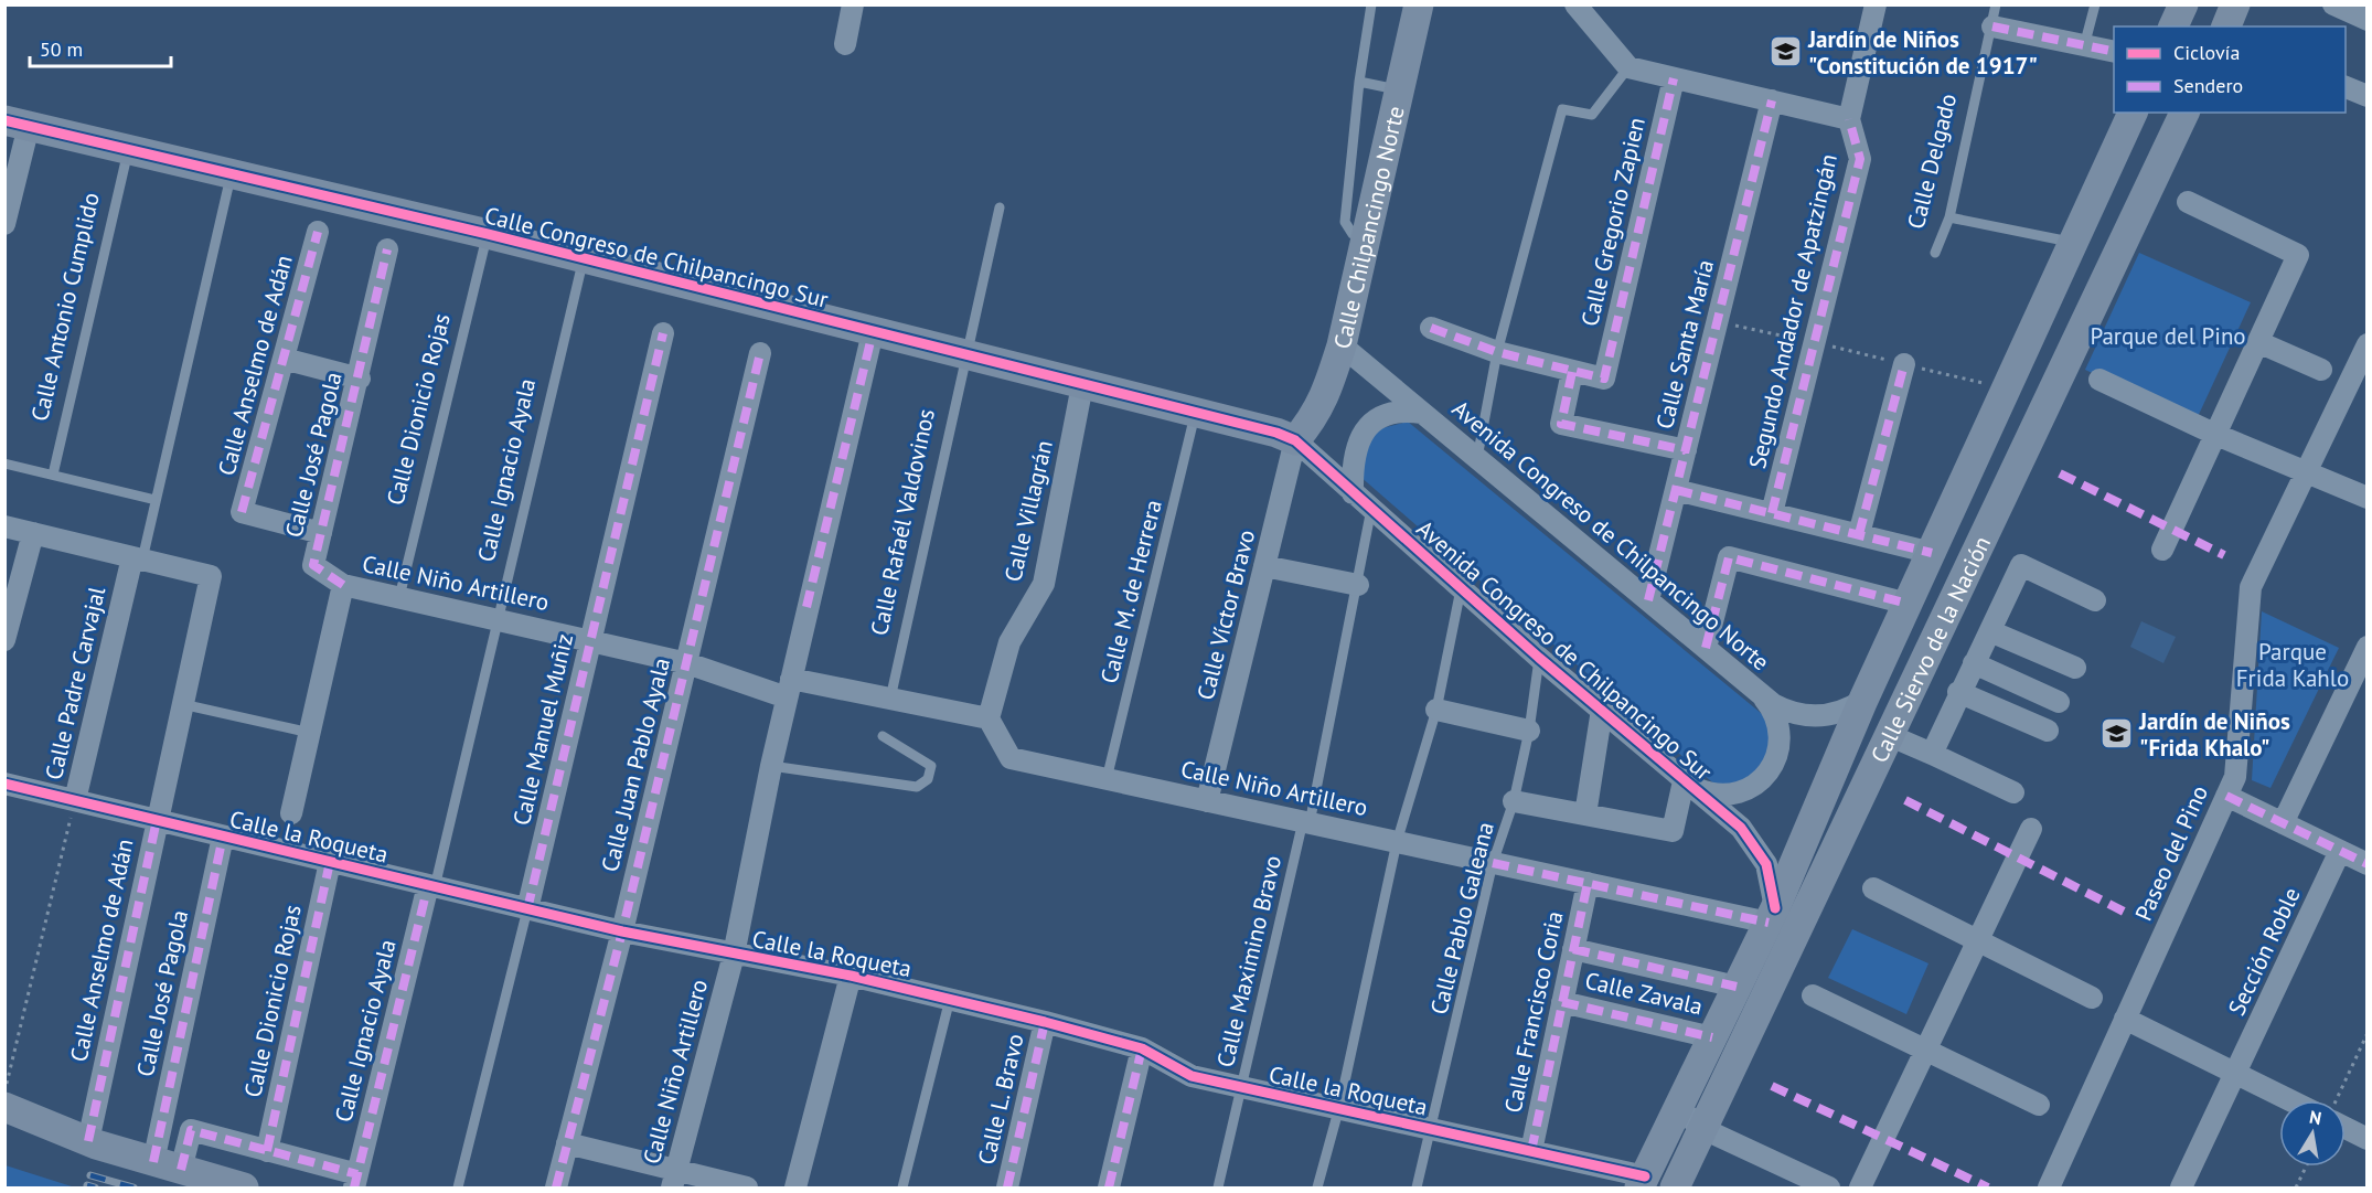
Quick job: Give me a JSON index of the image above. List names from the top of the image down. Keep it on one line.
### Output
{"streets":{"main road":["Calle Chilpancingo Norte","Calle Congreso de Chilpancingo Sur","Calle Siervo de la Nación"],"street":["Calle Gregorio Zapien","Segundo Andador de Apatzingán","Calle Santa María","Calle Anselmo de Adán","Calle Dionicio Rojas","Calle José Pagola","Calle Ignacio Ayala","Calle Villagrán","Avenida Congreso de Chilpancingo Norte","Calle Niño Artillero","Calle Víctor Bravo","Avenida Congreso de Chilpancingo Sur","Calle Padre Carvajal","Calle Manuel Muñiz","Calle Juan Pablo Ayala","Calle la Roqueta","Paseo del Pino","Sección Roble","Calle Zavala","Calle Francisco Coria","Calle L. Bravo"],"lane":["Calle Delgado","Calle Antonio Cumplido","Calle Rafaél Valdovinos","Calle M. de Herrera","Calle Pablo Galeana","Calle Maximino Bravo"]},"crossings":[["Calle Chilpancingo Norte","Calle Congreso de Chilpancingo Sur"],["Calle Chilpancingo Norte","Avenida Congreso de Chilpancingo Norte"],["Calle Chilpancingo Norte","Calle Víctor Bravo"],["Calle Chilpancingo Norte","Avenida Congreso de Chilpancingo Sur"],["Calle Congreso de Chilpancingo Sur","Calle Antonio Cumplido"],["Calle Congreso de Chilpancingo Sur","Calle Dionicio Rojas"],["Calle Congreso de Chilpancingo Sur","Calle Ignacio Ayala"],["Calle Congreso de Chilpancingo Sur","Calle Villagrán"],["Calle Congreso de Chilpancingo Sur","Calle Rafaél Valdovinos"],["Calle Congreso de Chilpancingo Sur","Calle Niño Artillero"],["Calle Congreso de Chilpancingo Sur","Calle M. de Herrera"],["Calle Congreso de Chilpancingo Sur","Calle Víctor Bravo"],["Calle Congreso de Chilpancingo Sur","Avenida Congreso de Chilpancingo Sur"],["Calle Congreso de Chilpancingo Sur","Calle Padre Carvajal"],["Calle Santa María","Avenida Congreso de Chilpancingo Norte"],["Calle Anselmo de Adán","Calle José Pagola"],["Calle Anselmo de Adán","Calle Padre Carvajal"],["Calle Anselmo de Adán","Calle la Roqueta"],["Calle Dionicio Rojas","Calle Niño Artillero"],["Calle Dionicio Rojas","Calle la Roqueta"],["Calle José Pagola","Calle Niño Artillero"],["Calle José Pagola","Calle la Roqueta"],["Calle Ignacio Ayala","Calle Niño Artillero"],["Calle Ignacio Ayala","Calle la Roqueta"],["Calle Villagrán","Calle Niño Artillero"],["Calle Rafaél Valdovinos","Calle Niño Artillero"],["Avenida Congreso de Chilpancingo Norte","Calle Siervo de la Nación"],["Calle Niño Artillero","Calle M. de Herrera"],["Calle Niño Artillero","Calle Víctor Bravo"],["Calle Niño Artillero","Avenida Congreso de Chilpancingo Sur"],["Calle Niño Artillero","Calle Siervo de la Nación"],["Calle Niño Artillero","Calle Manuel Muñiz"],["Calle Niño Artillero","Calle Juan Pablo Ayala"],["Calle Niño Artillero","Calle la Roqueta"],["Calle Niño Artillero","Calle Pablo Galeana"],["Calle Niño Artillero","Calle Maximino Bravo"],["Calle Niño Artillero","Calle Francisco Coria"],["Calle Víctor Bravo","Avenida Congreso de Chilpancingo Sur"],["Avenida Congreso de Chilpancingo Sur","Calle Siervo de la Nación"],["Avenida Congreso de Chilpancingo Sur","Calle Pablo Galeana"],["Avenida Congreso de Chilpancingo Sur","Calle Maximino Bravo"],["Calle Siervo de la Nación","Calle la Roqueta"],["Calle Siervo de la Nación","Calle Zavala"],["Calle Padre Carvajal","Calle la Roqueta"],["Calle Manuel Muñiz","Calle la Roqueta"],["Calle Juan Pablo Ayala","Calle la Roqueta"],["Calle la Roqueta","Calle Pablo Galeana"],["Calle la Roqueta","Calle Maximino Bravo"],["Calle la Roqueta","Calle Francisco Coria"],["Calle la Roqueta","Calle L. Bravo"],["Calle Zavala","Calle Francisco Coria"]],"parks":["Parque del Pino","Parque Frida Kahlo"],"places":{"school or university":["Jardín de Niños \"Constitución de 1917\"","Jardín de Niños \"Frida Khalo\""]},"legend":["Ciclovía","Sendero"],"scale_bar":"50 m","north":"top"}
